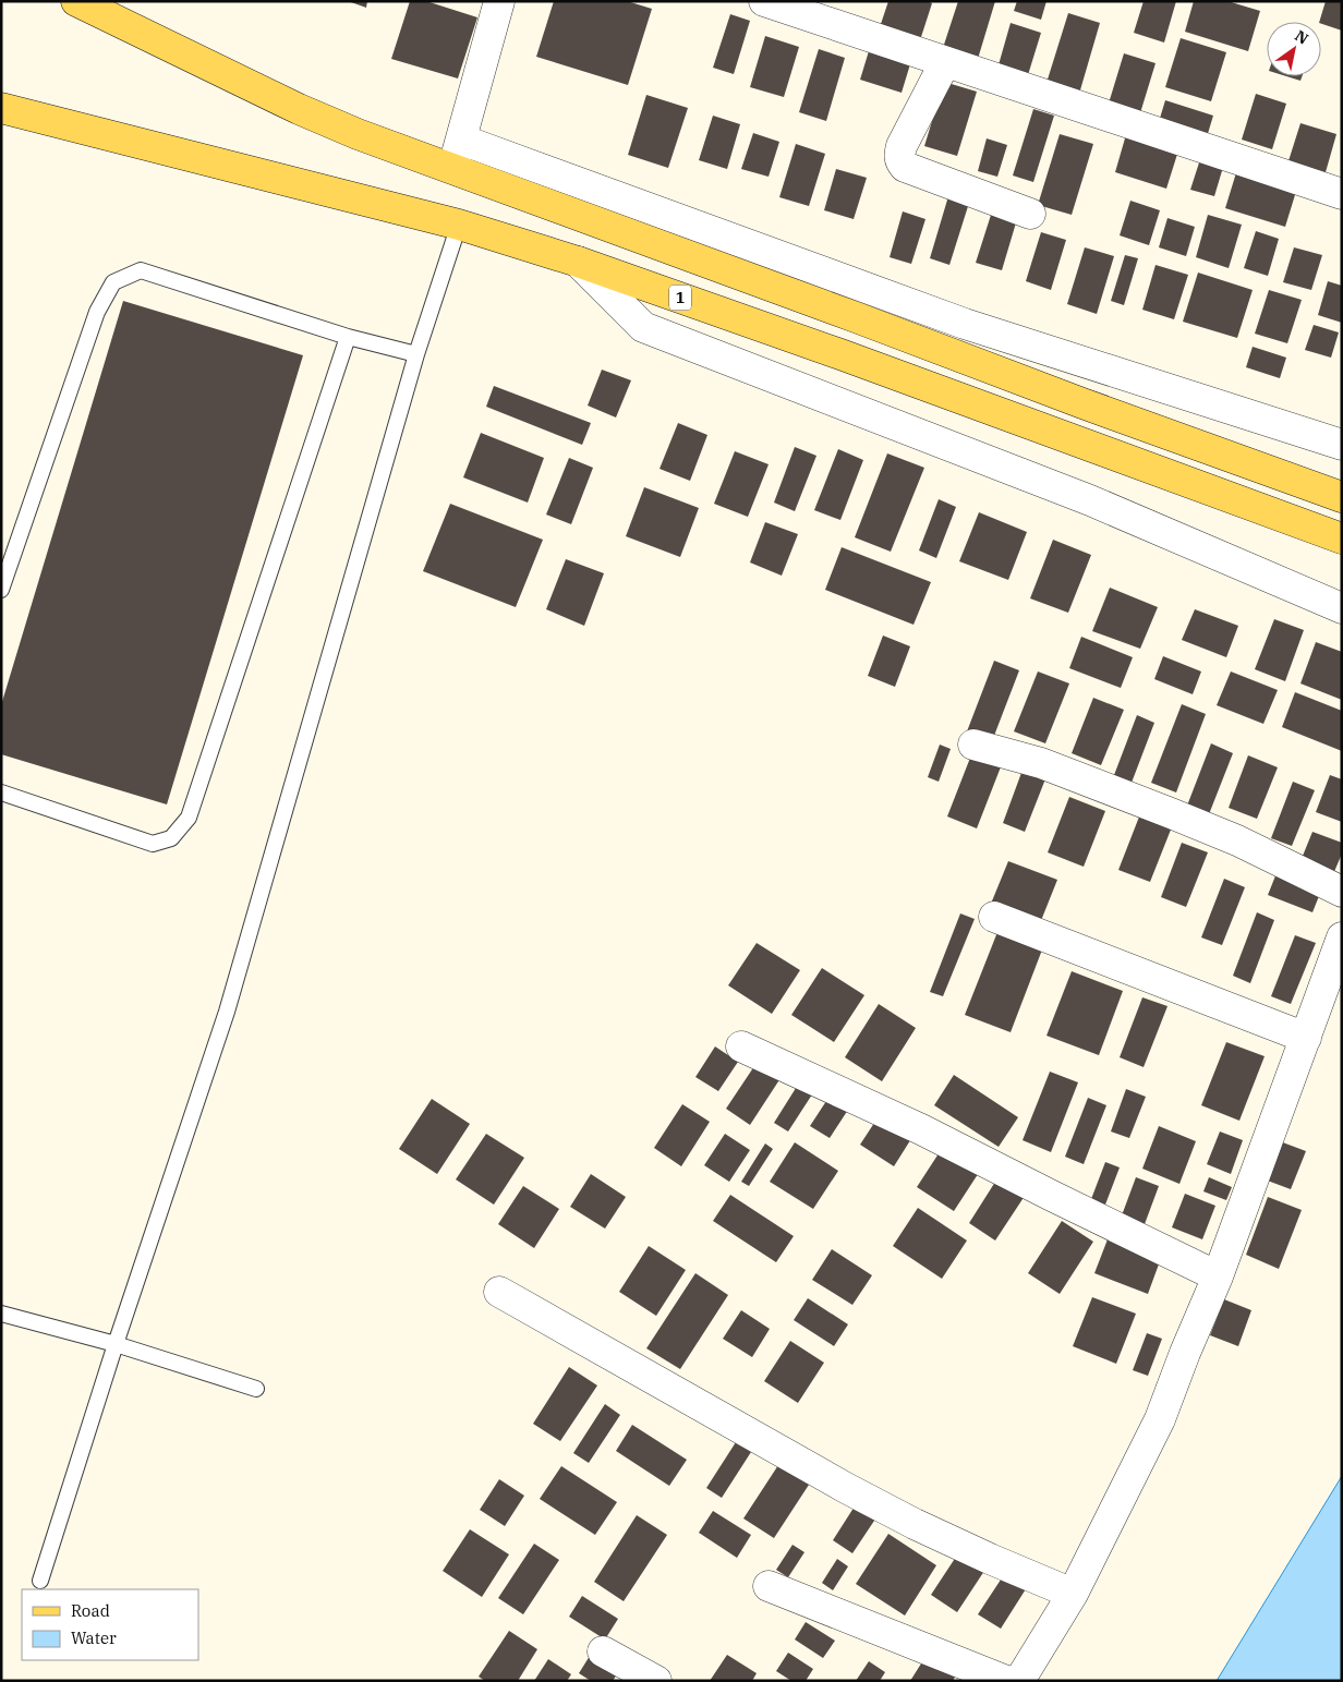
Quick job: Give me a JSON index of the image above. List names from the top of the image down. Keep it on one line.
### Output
{"streets":{"main road":["1"]},"legend":["Road","Water"],"north":"top right"}
